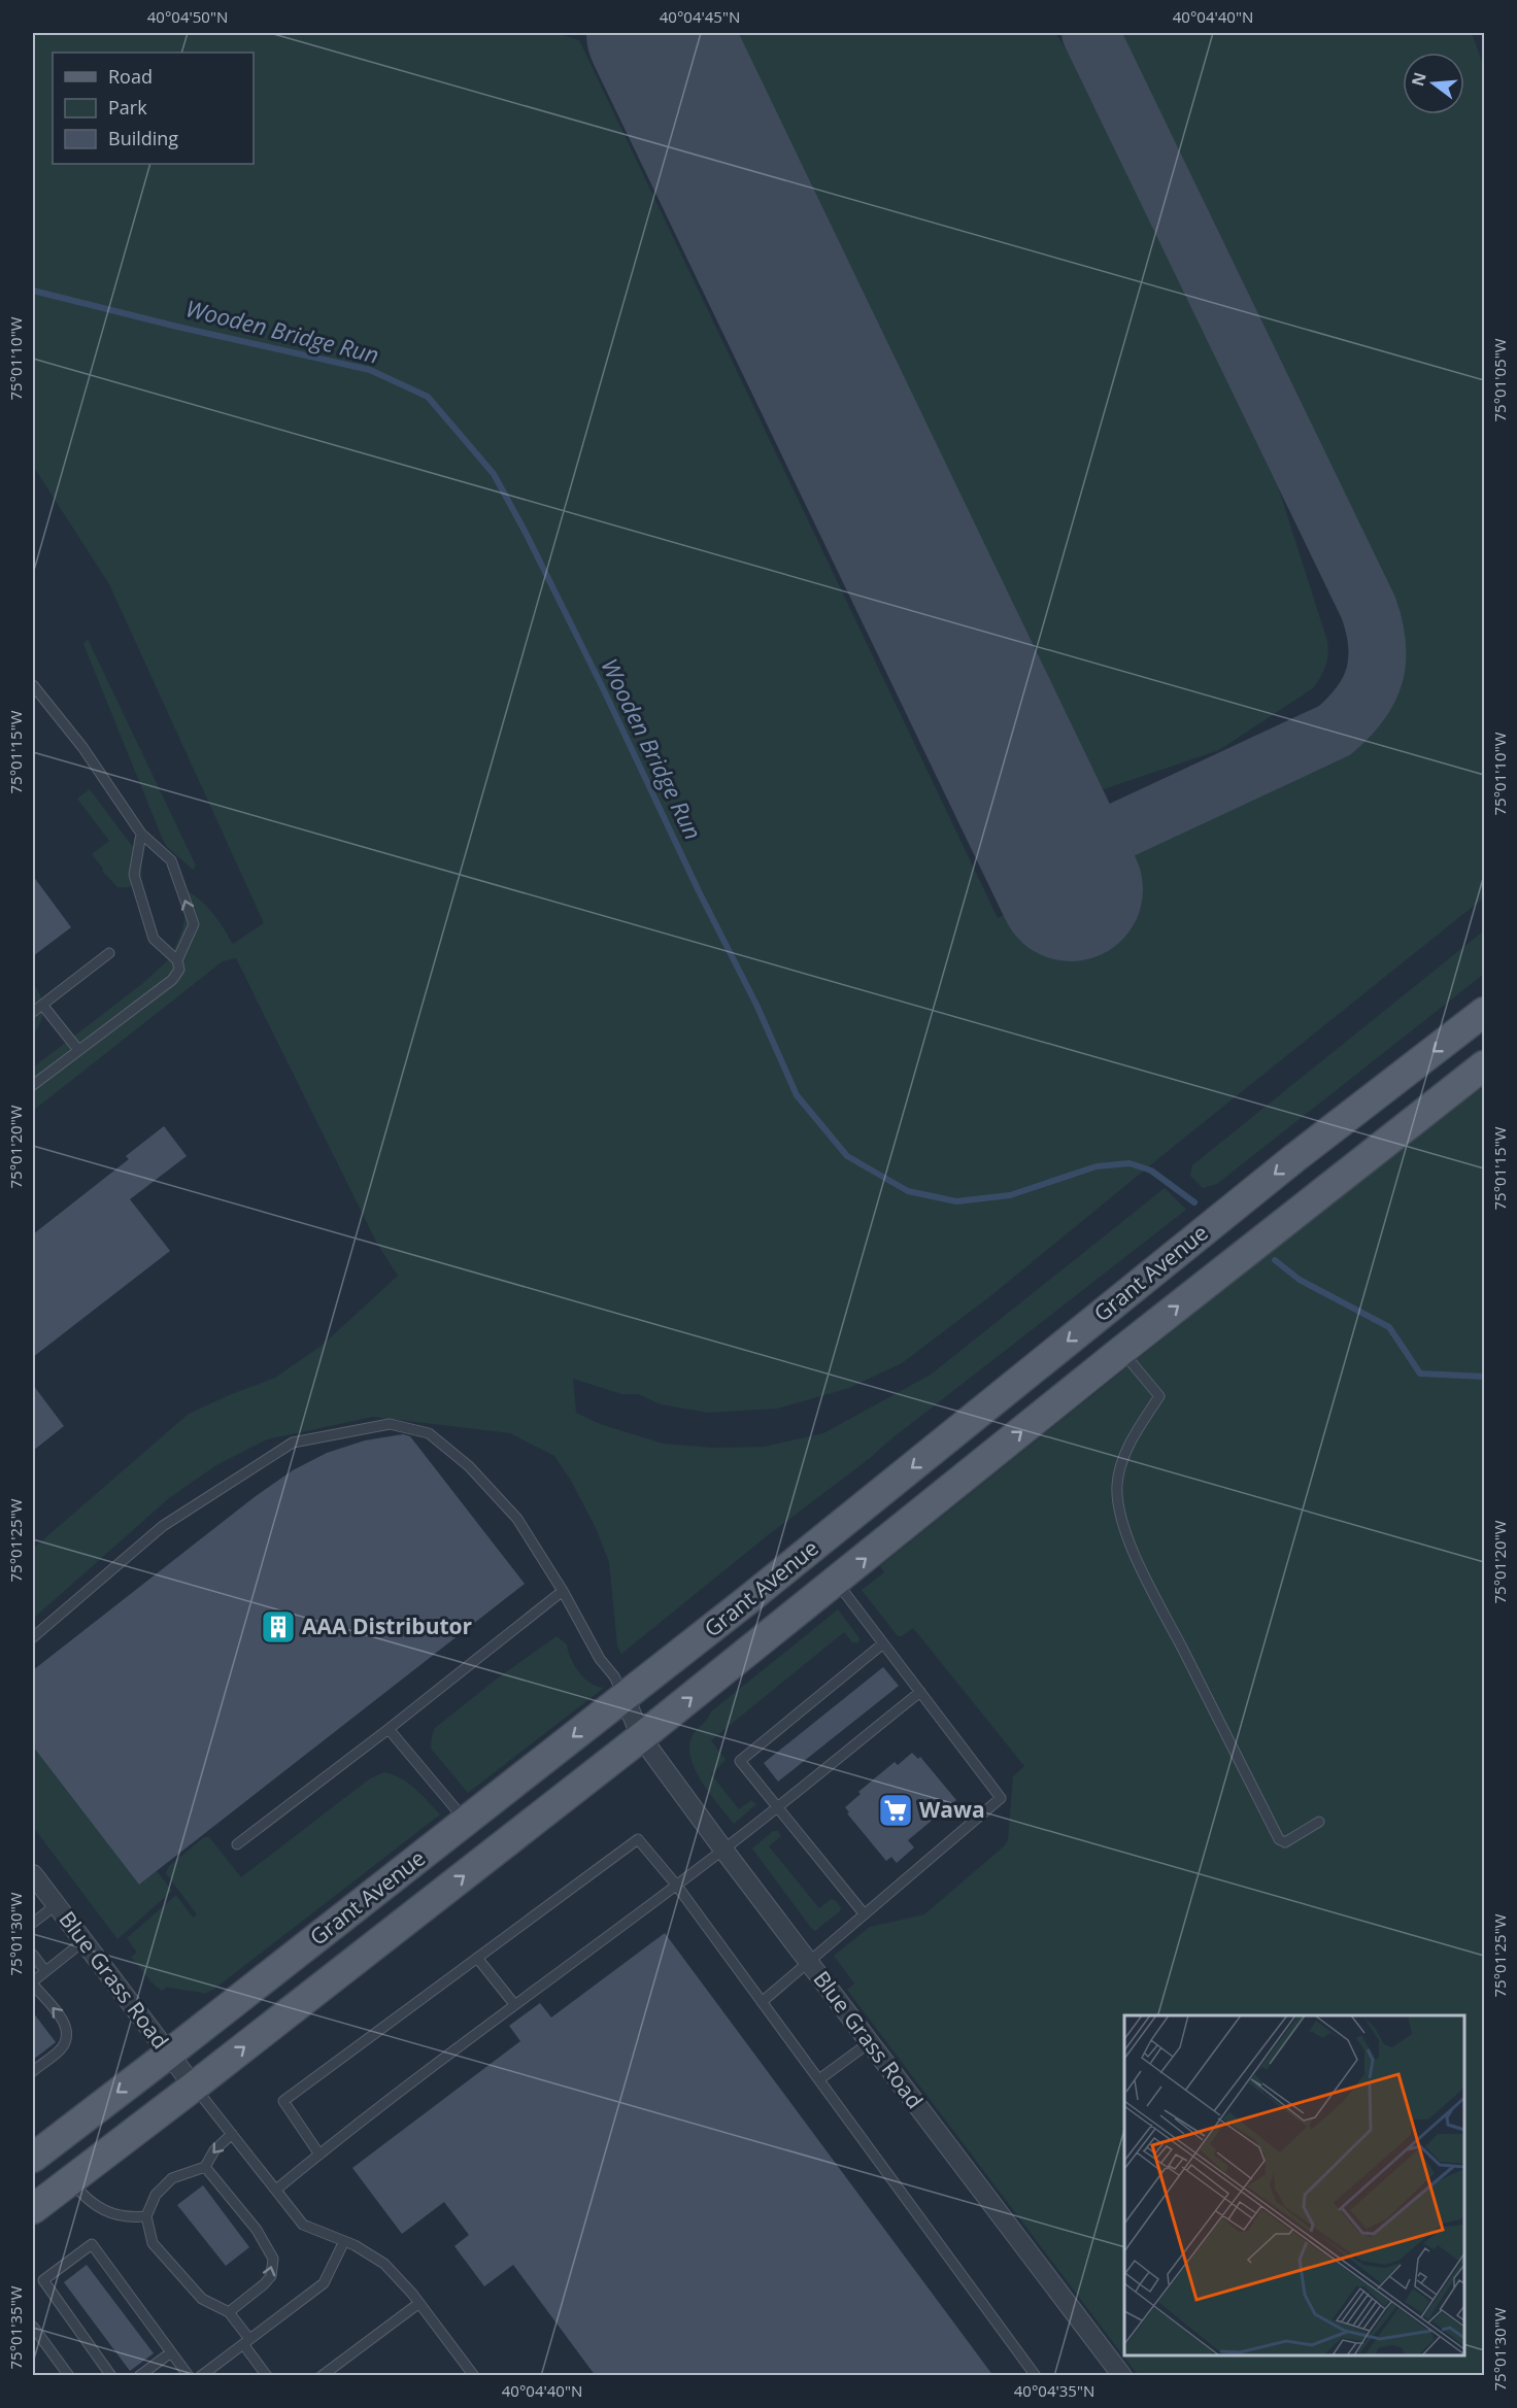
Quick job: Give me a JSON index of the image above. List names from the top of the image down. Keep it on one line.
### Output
{"streets":{"main road":["Grant Avenue"],"street":["Blue Grass Road"]},"crossings":[["Grant Avenue","Blue Grass Road"]],"water":["Wooden Bridge Run"],"places":{"building":["AAA Distributor"],"supermarket":["Wawa"]},"legend":["Road","Park","Building"],"north":"left","coordinates":["40°04'50\"N","40°04'45\"N","40°04'40\"N","75°01'10\"W","75°01'05\"W","75°01'15\"W","75°01'20\"W","75°01'25\"W","75°01'30\"W","75°01'35\"W","40°04'35\"N"]}
